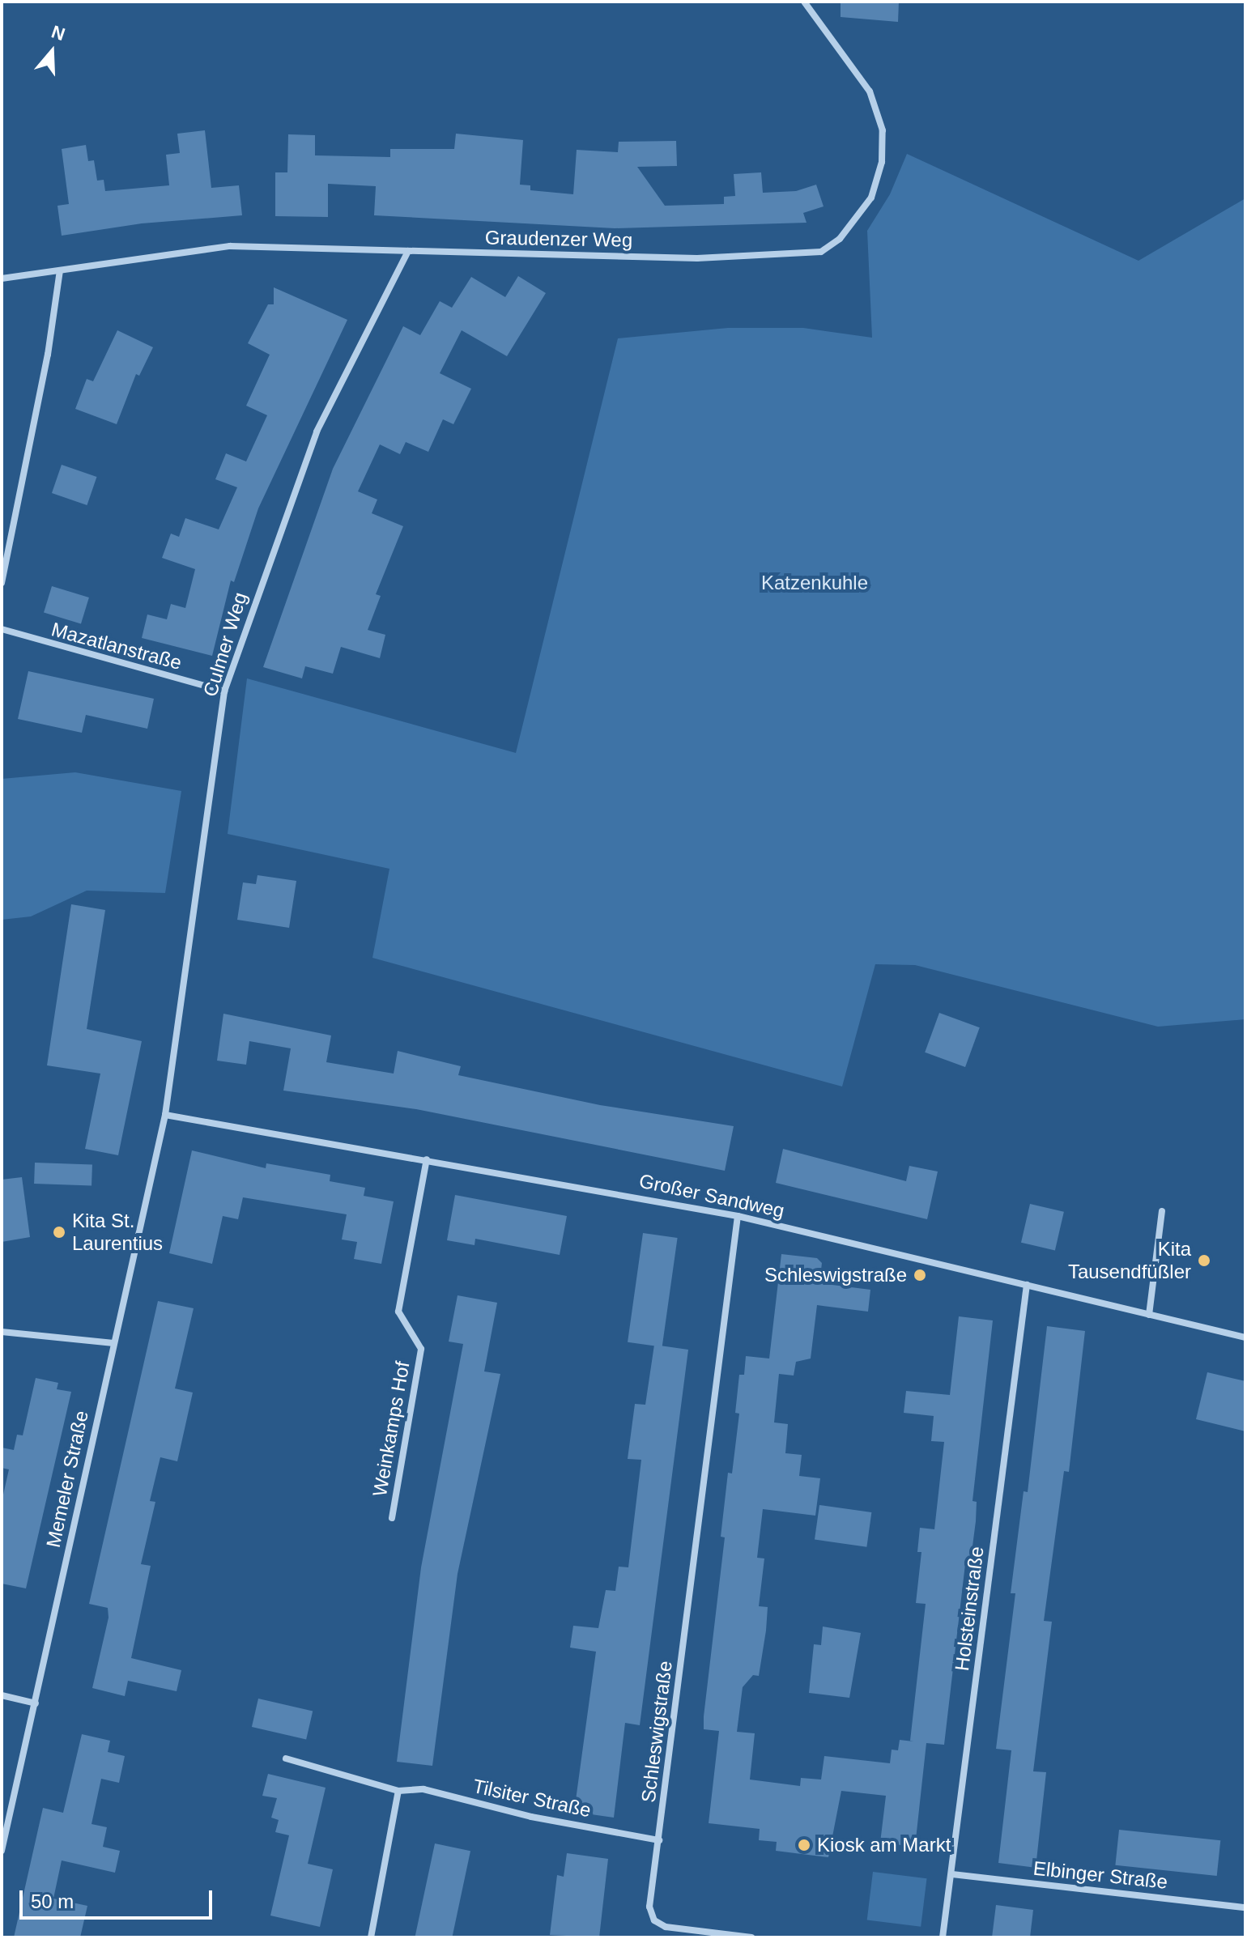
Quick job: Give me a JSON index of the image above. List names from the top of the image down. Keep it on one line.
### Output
{"streets":{"street":["Graudenzer Weg","Culmer Weg","Mazatlanstraße","Großer Sandweg","Weinkamps Hof","Memeler Straße","Holsteinstraße","Schleswigstraße","Tilsiter Straße","Elbinger Straße"]},"crossings":[["Graudenzer Weg","Culmer Weg"],["Culmer Weg","Mazatlanstraße"],["Culmer Weg","Großer Sandweg"],["Culmer Weg","Memeler Straße"],["Großer Sandweg","Weinkamps Hof"],["Großer Sandweg","Memeler Straße"],["Großer Sandweg","Holsteinstraße"],["Großer Sandweg","Schleswigstraße"],["Holsteinstraße","Elbinger Straße"],["Schleswigstraße","Tilsiter Straße"]],"parks":["Katzenkuhle"],"places":["Kita St. Laurentius","Kita Tausendfüßler","Schleswigstraße","Kiosk am Markt"],"scale_bar":"50 m","north":"top"}
